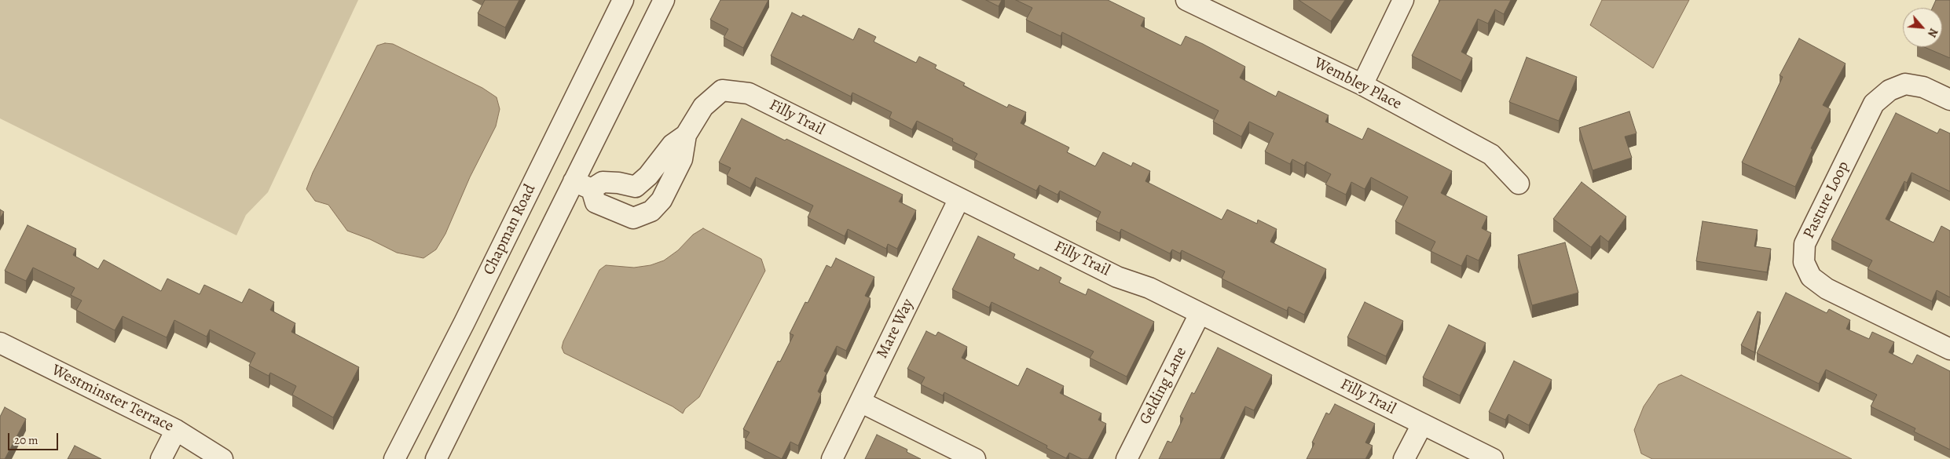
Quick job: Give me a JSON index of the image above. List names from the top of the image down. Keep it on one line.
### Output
{"streets":{"street":["Wembley Place","Filly Trail","Pasture Loop","Chapman Road","Mare Way","Gelding Lane","Westminster Terrace"]},"crossings":[["Filly Trail","Mare Way"],["Filly Trail","Gelding Lane"]],"scale_bar":"20 m","north":"bottom right"}
